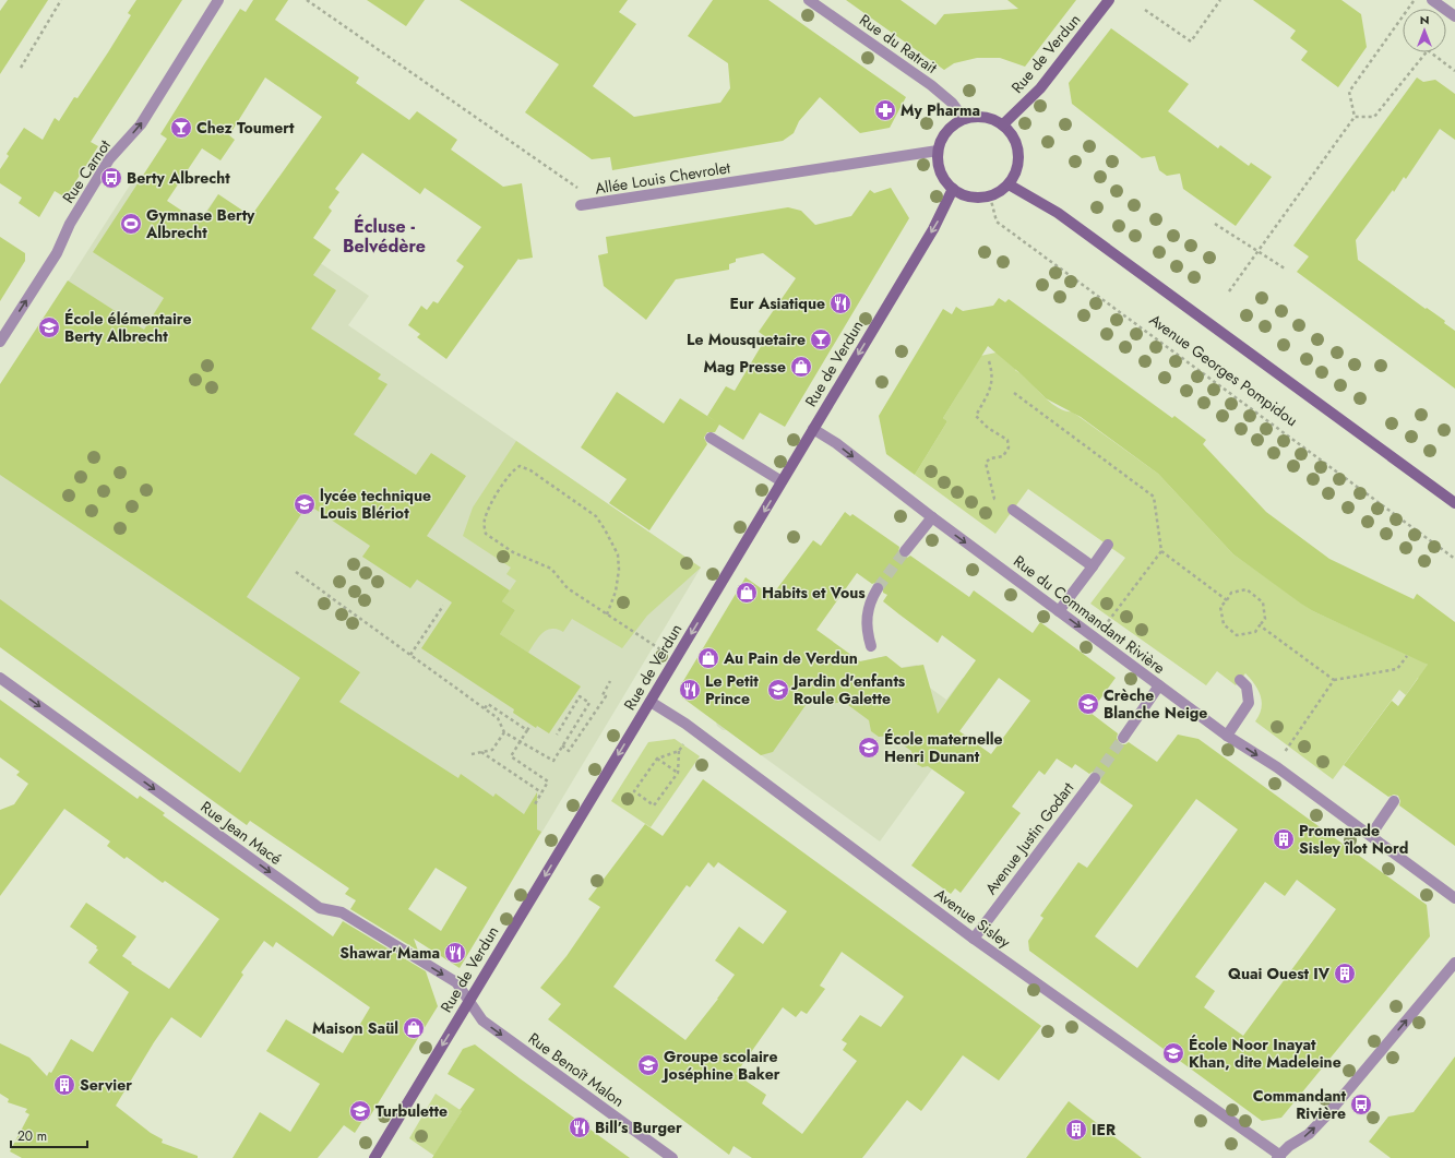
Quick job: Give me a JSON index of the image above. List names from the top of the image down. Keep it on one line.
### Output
{"streets":{"street":["Rue du Ratrait","Rue de Verdun","Rue Carnot","Allée Louis Chevrolet","Avenue Georges Pompidou","Rue du Commandant Rivière","Rue Jean Macé","Avenue Justin Godart","Avenue Sisley","Rue Benoît Malon"]},"crossings":[["Rue du Ratrait","Rue de Verdun"],["Rue du Ratrait","Allée Louis Chevrolet"],["Rue du Ratrait","Avenue Georges Pompidou"],["Rue de Verdun","Allée Louis Chevrolet"],["Rue de Verdun","Avenue Georges Pompidou"],["Rue de Verdun","Rue du Commandant Rivière"],["Rue de Verdun","Rue Jean Macé"],["Rue de Verdun","Avenue Sisley"],["Rue de Verdun","Rue Benoît Malon"],["Allée Louis Chevrolet","Avenue Georges Pompidou"],["Rue Jean Macé","Rue Benoît Malon"],["Avenue Justin Godart","Avenue Sisley"]],"one_way":["Rue de Verdun","Rue Carnot","Rue du Commandant Rivière","Rue Jean Macé","Rue Benoît Malon"],"districts":["Écluse - Belvédère"],"places":{"pharmacy":["My Pharma"],"bar":["Chez Toumert","Le Mousquetaire"],"bus stop":["Berty Albrecht","Commandant Rivière"],"sports":["Gymnase Berty Albrecht"],"restaurant":["Eur Asiatique","Le Petit Prince","Shawar’Mama","Bill’s Burger"],"school or university":["École élémentaire Berty Albrecht","lycée technique Louis Blériot","Jardin d'enfants Roule Galette","Crèche Blanche Neige","École maternelle Henri Dunant","École Noor Inayat Khan, dite Madeleine","Groupe scolaire Joséphine Baker","Turbulette"],"shop":["Mag Presse","Habits et Vous","Au Pain de Verdun","Maison Saül"],"building":["Promenade Sisley îlot Nord","Quai Ouest IV","Servier","IER"]},"scale_bar":"20 m","north":"top"}
